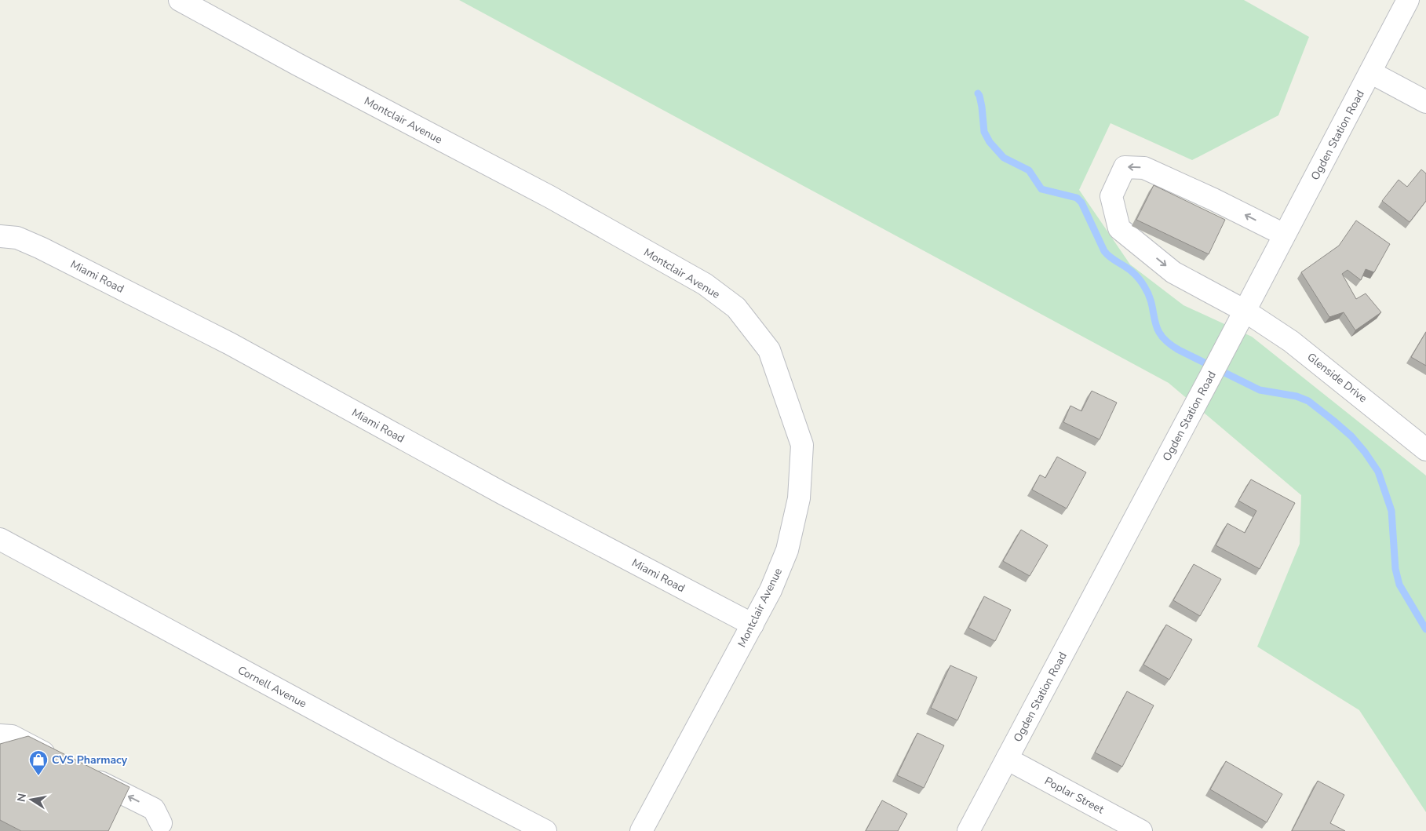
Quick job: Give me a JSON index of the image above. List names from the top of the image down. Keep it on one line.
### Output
{"streets":{"street":["Montclair Avenue","Ogden Station Road","Miami Road","Glenside Drive","Cornell Avenue","Poplar Street"]},"crossings":[["Montclair Avenue","Miami Road"],["Ogden Station Road","Glenside Drive"],["Ogden Station Road","Poplar Street"]],"places":{"shop":["CVS Pharmacy"]},"north":"left"}
